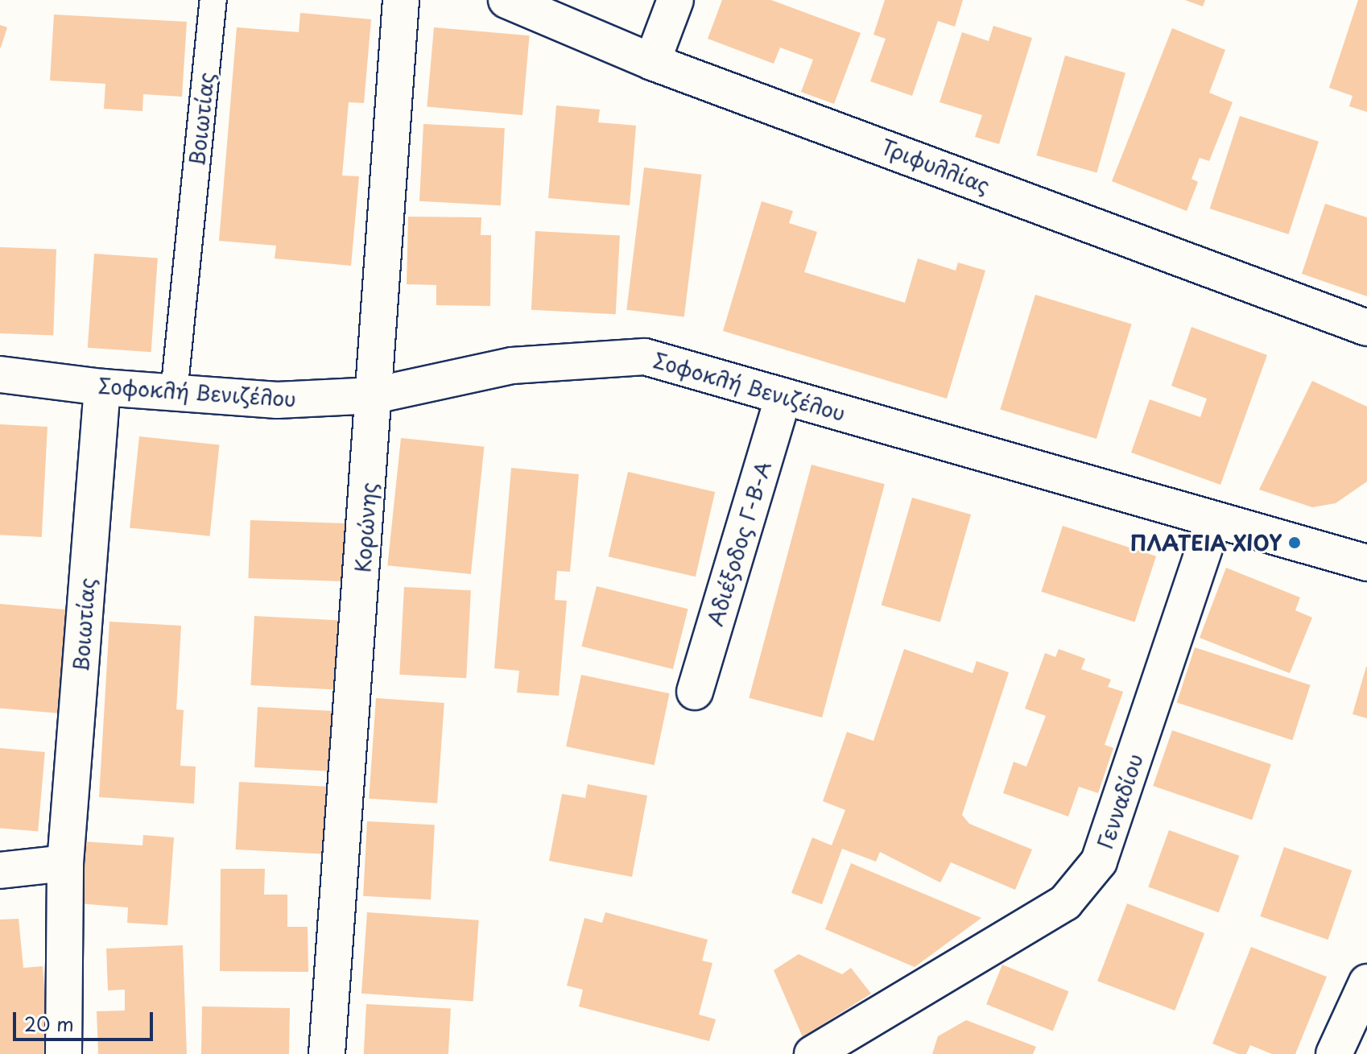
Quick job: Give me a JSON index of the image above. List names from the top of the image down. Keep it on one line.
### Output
{"streets":{"street":["Βοιωτίας","Τριφυλλίας","Σοφοκλή Βενιζέλου","Κορώνης","Αδιέξοδος Γ-Β-Α","Γενναδίου"]},"crossings":[["Βοιωτίας","Σοφοκλή Βενιζέλου"],["Σοφοκλή Βενιζέλου","Κορώνης"],["Σοφοκλή Βενιζέλου","Αδιέξοδος Γ-Β-Α"],["Σοφοκλή Βενιζέλου","Γενναδίου"]],"places":["ΠΛΑΤΕΙΑ ΧΙΟΥ"],"scale_bar":"20 m"}
